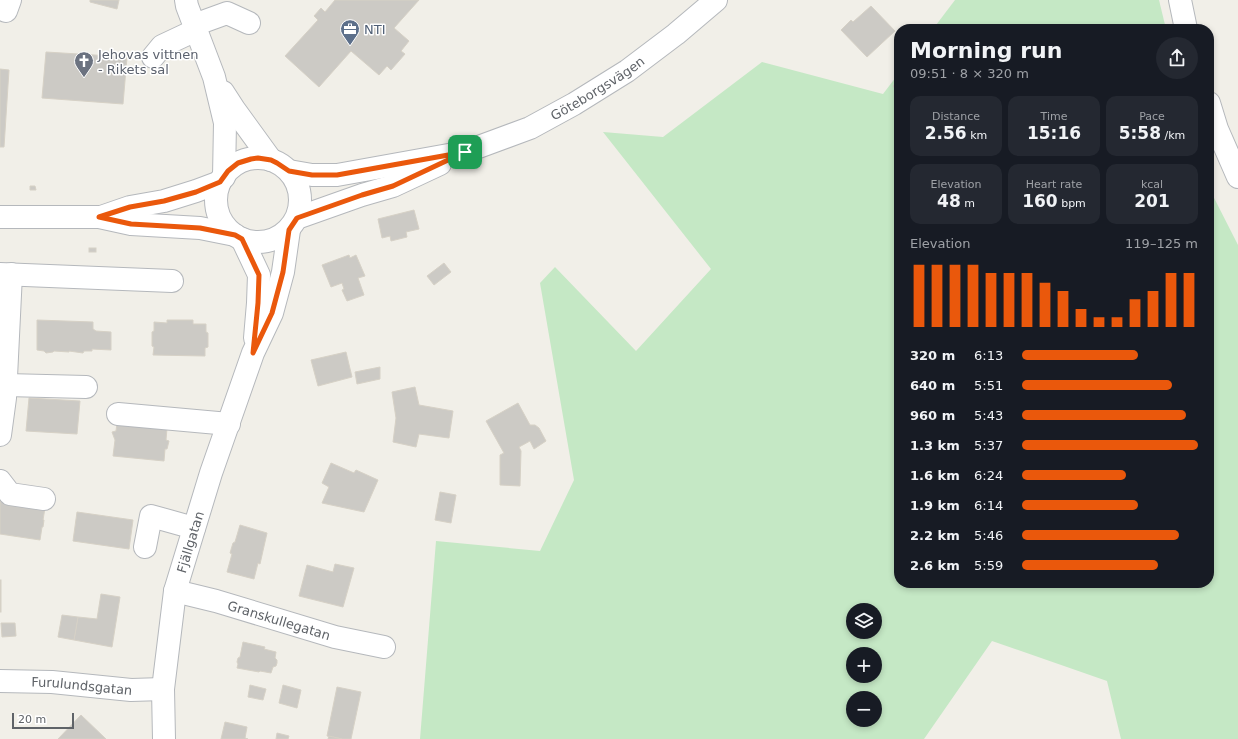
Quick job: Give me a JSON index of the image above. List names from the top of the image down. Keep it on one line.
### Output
{"streets":{"street":["Göteborgsvägen","Fjällgatan","Granskullegatan","Furulundsgatan"]},"crossings":[["Göteborgsvägen","Fjällgatan"],["Fjällgatan","Granskullegatan"],["Fjällgatan","Furulundsgatan"]],"places":{"office":["NTI"],"church":["Jehovas vittnen - Rikets sal"]},"scale_bar":"20 m","page":{"heading":["Morning run","09:51 · 8 × 320 m"],"stats":[["Distance","2.56 km"],["Time","15:16"],["Pace","5:58 /km"],["Elevation","48 m"],["Heart rate","160 bpm"],["kcal","201"]],"chart":["Elevation","119–125 m"],"list":[{"name":"320 m","note":"6:13"},{"name":"640 m","note":"5:51"},{"name":"960 m","note":"5:43"},{"name":"1.3 km","note":"5:37"},{"name":"1.6 km","note":"6:24"},{"name":"1.9 km","note":"6:14"},{"name":"2.2 km","note":"5:46"},{"name":"2.6 km","note":"5:59"}],"map_buttons":["+","−"],"scale":"20 m"}}
